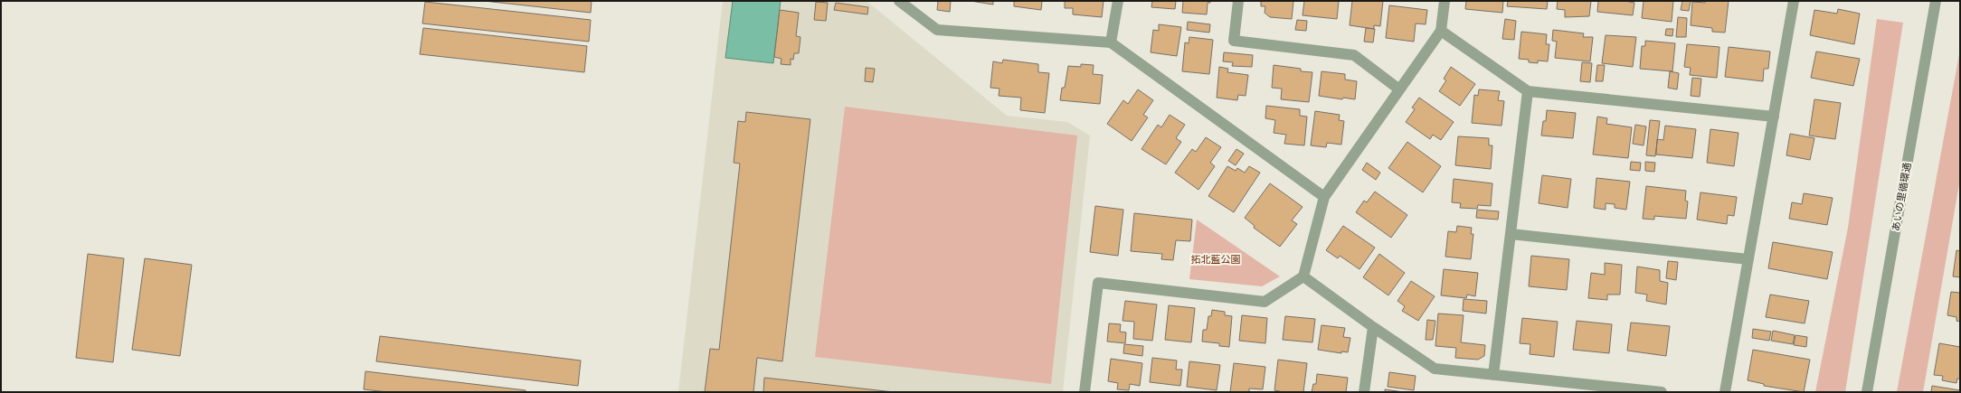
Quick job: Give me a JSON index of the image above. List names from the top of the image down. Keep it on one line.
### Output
{"streets":{"street":["あいの里循環通"]},"parks":["拓北藍公園"]}
